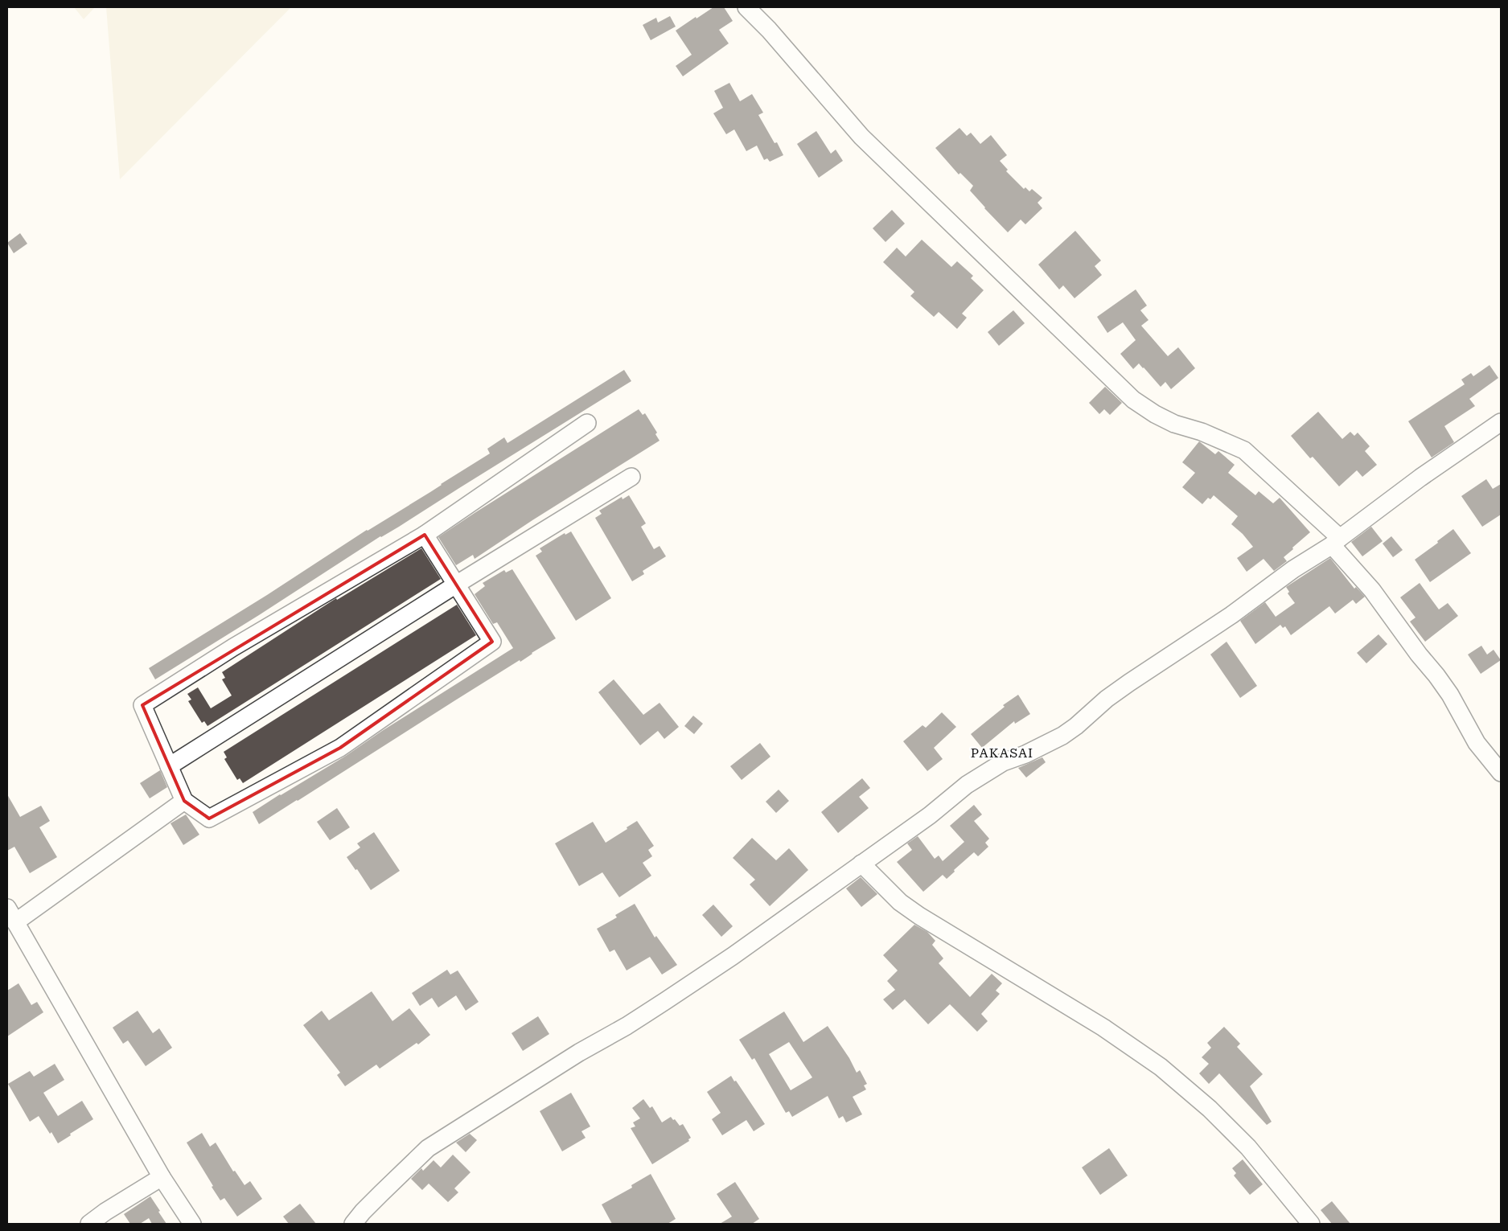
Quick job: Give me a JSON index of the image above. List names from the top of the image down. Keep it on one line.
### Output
{"districts":["PAKASAI"]}
